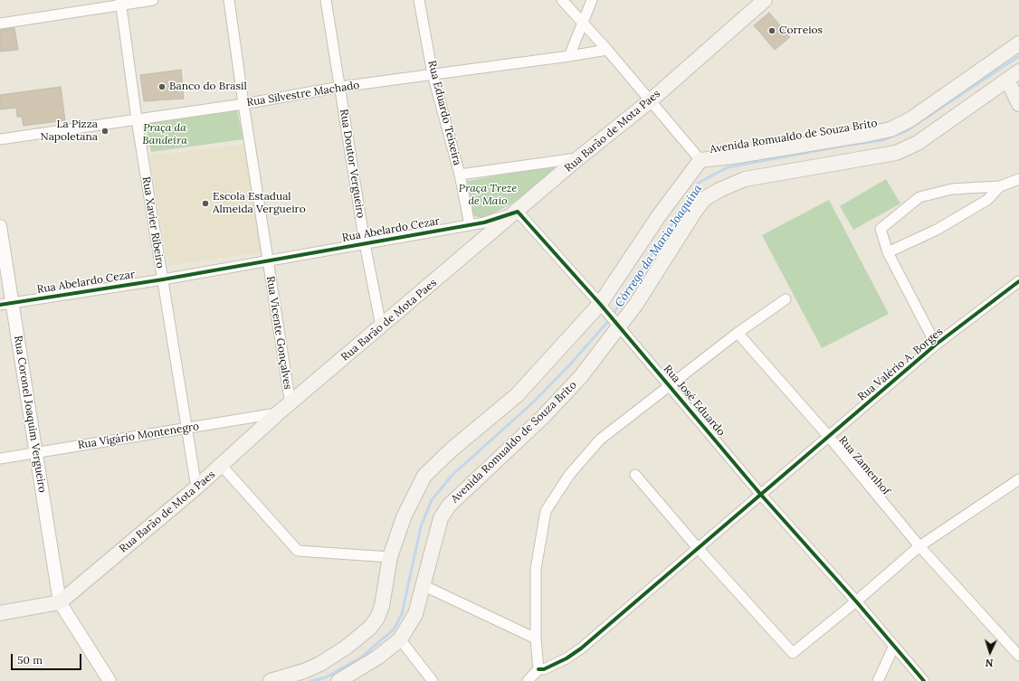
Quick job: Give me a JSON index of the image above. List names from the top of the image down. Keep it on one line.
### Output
{"streets":{"main road":["Rua Barão de Mota Paes","Avenida Romualdo de Souza Brito"],"street":["Rua Silvestre Machado","Rua Eduardo Teixeira","Rua Doutor Vergueiro","Rua Xavier Ribeiro","Rua Abelardo Cezar","Rua Vicente Gonçalves","Rua Valério A. Borges","Rua José Eduardo","Rua Coronel Joaquim Vergueiro","Rua Vigário Montenegro","Rua Zamenhof"]},"crossings":[["Rua Silvestre Machado","Rua Eduardo Teixeira"],["Rua Silvestre Machado","Rua Doutor Vergueiro"],["Rua Silvestre Machado","Rua Xavier Ribeiro"],["Rua Eduardo Teixeira","Rua Abelardo Cezar"],["Rua Barão de Mota Paes","Rua Doutor Vergueiro"],["Rua Barão de Mota Paes","Rua Xavier Ribeiro"],["Rua Barão de Mota Paes","Rua Abelardo Cezar"],["Rua Barão de Mota Paes","Rua Vicente Gonçalves"],["Rua Barão de Mota Paes","Rua José Eduardo"],["Rua Barão de Mota Paes","Rua Coronel Joaquim Vergueiro"],["Rua Barão de Mota Paes","Rua Vigário Montenegro"],["Avenida Romualdo de Souza Brito","Rua José Eduardo"],["Rua Doutor Vergueiro","Rua Abelardo Cezar"],["Rua Xavier Ribeiro","Rua Abelardo Cezar"],["Rua Xavier Ribeiro","Rua Vigário Montenegro"],["Rua Abelardo Cezar","Rua Vicente Gonçalves"],["Rua Abelardo Cezar","Rua José Eduardo"],["Rua Abelardo Cezar","Rua Coronel Joaquim Vergueiro"],["Rua Valério A. Borges","Rua José Eduardo"],["Rua Valério A. Borges","Rua Zamenhof"],["Rua Coronel Joaquim Vergueiro","Rua Vigário Montenegro"]],"water":["Córrego da Maria Joaquina"],"parks":["Praça da Bandeira","Praça Treze de Maio"],"places":["Correios","Banco do Brasil","La Pizza Napoletana","Escola Estadual Almeida Vergueiro"],"scale_bar":"50 m","north":"bottom"}
